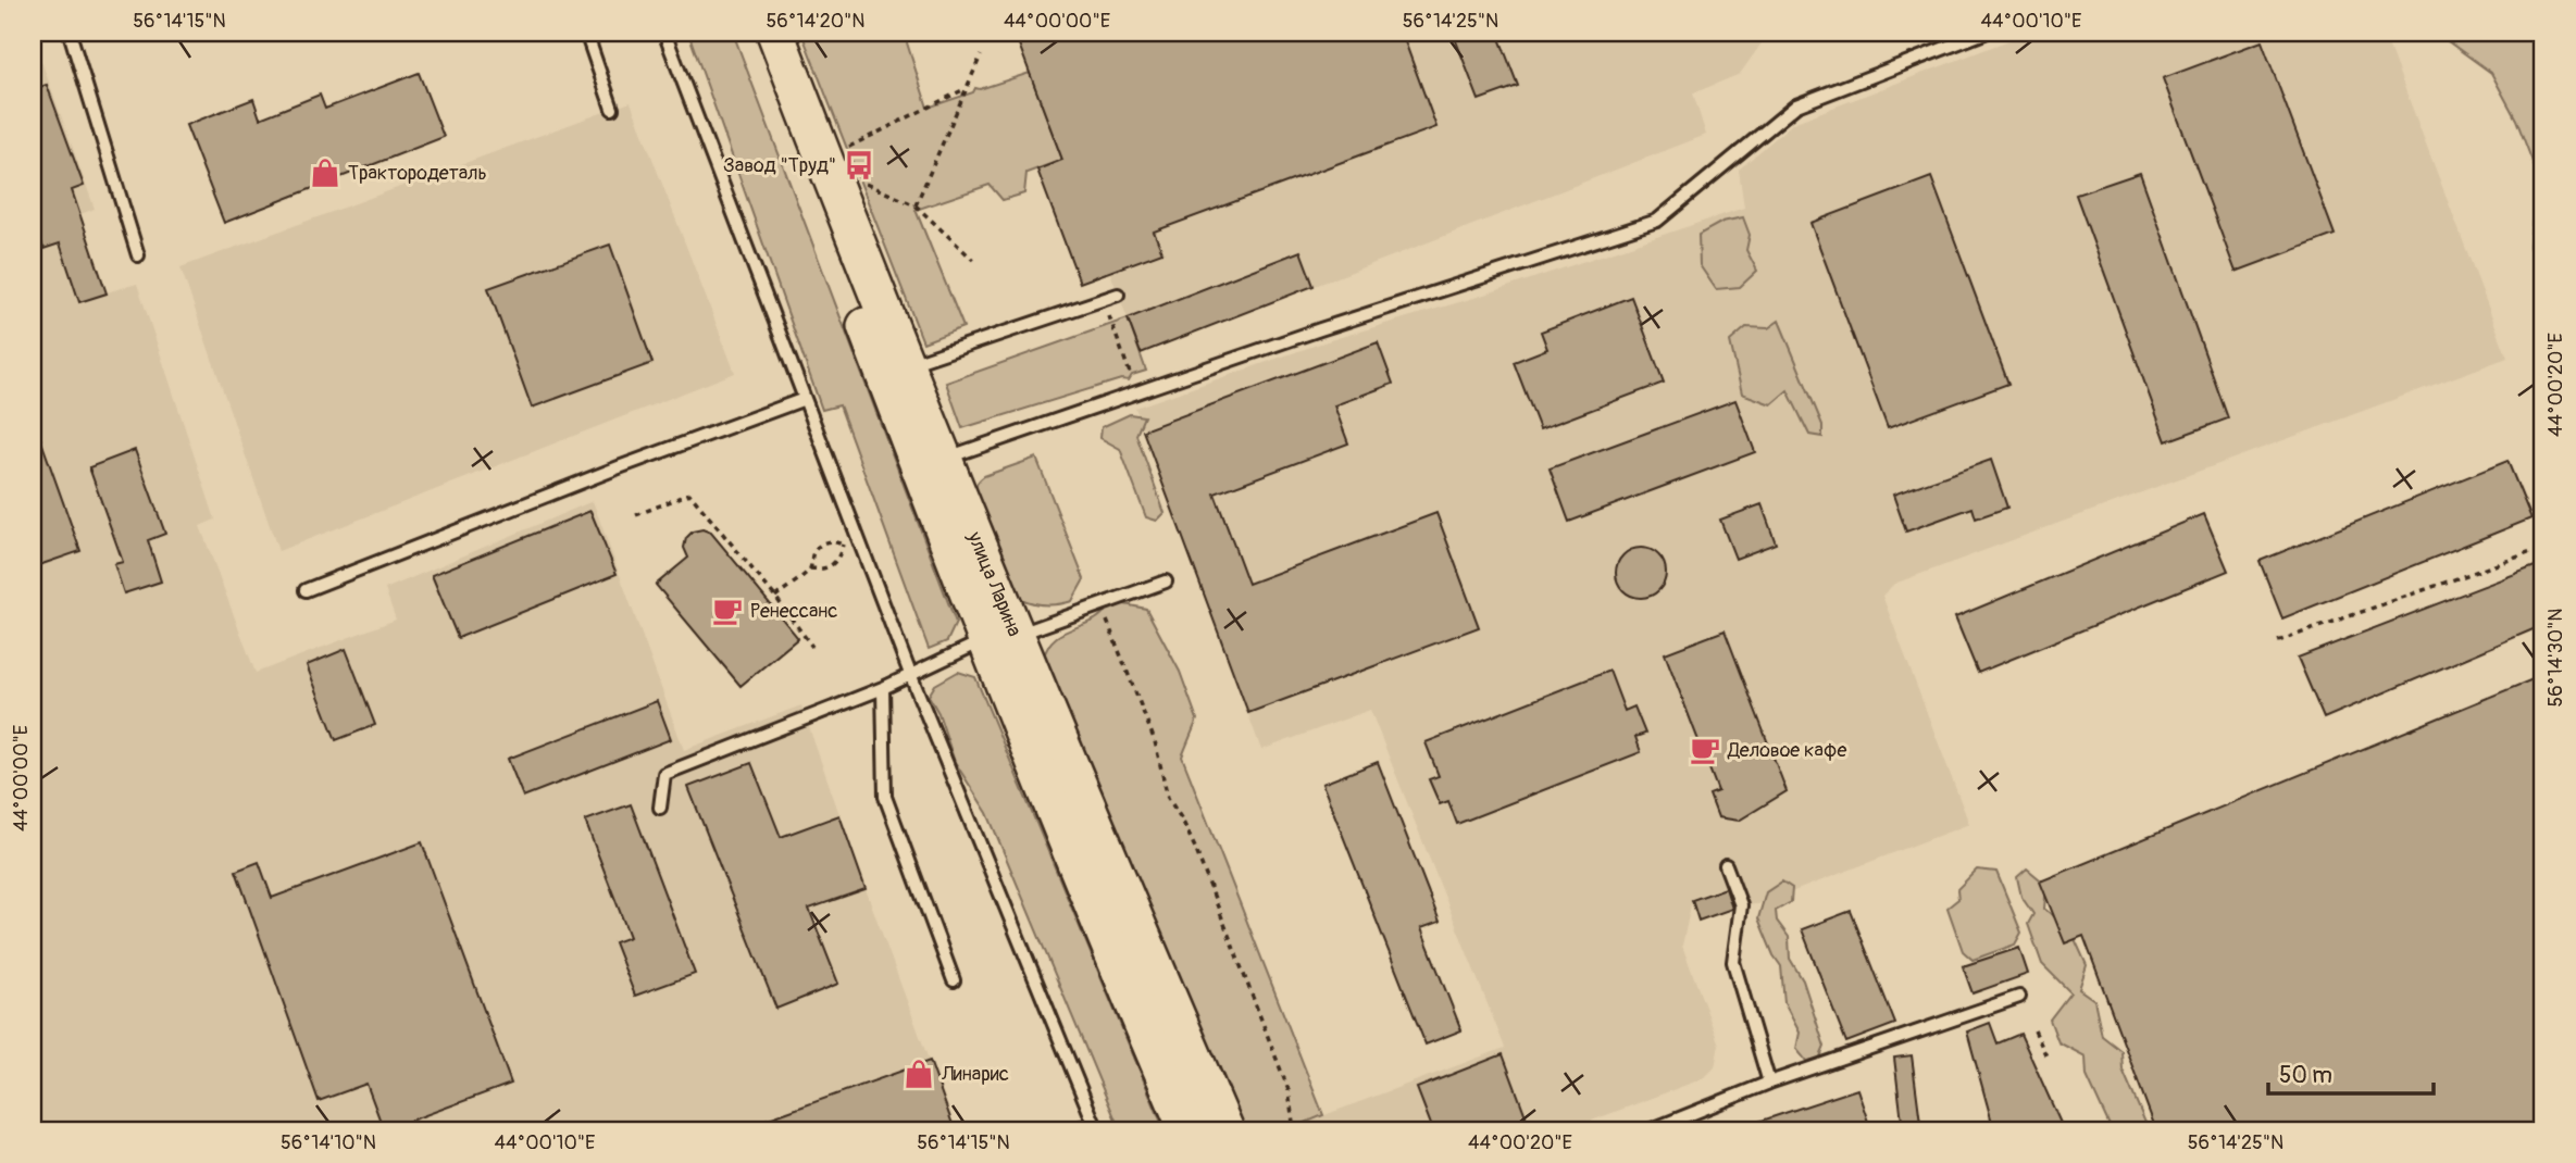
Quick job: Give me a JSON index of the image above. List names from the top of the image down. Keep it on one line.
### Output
{"streets":{"main road":["улица Ларина"]},"places":{"bus stop":["Завод \"Труд\""],"shop":["Трактородеталь","Линарис"],"cafe":["Ренессанс","Деловое кафе"]},"scale_bar":"50 m","coordinates":["56°14'15\"N","56°14'20\"N","44°00'00\"E","56°14'25\"N","44°00'10\"E","44°00'20\"E","56°14'30\"N","56°14'10\"N"]}
